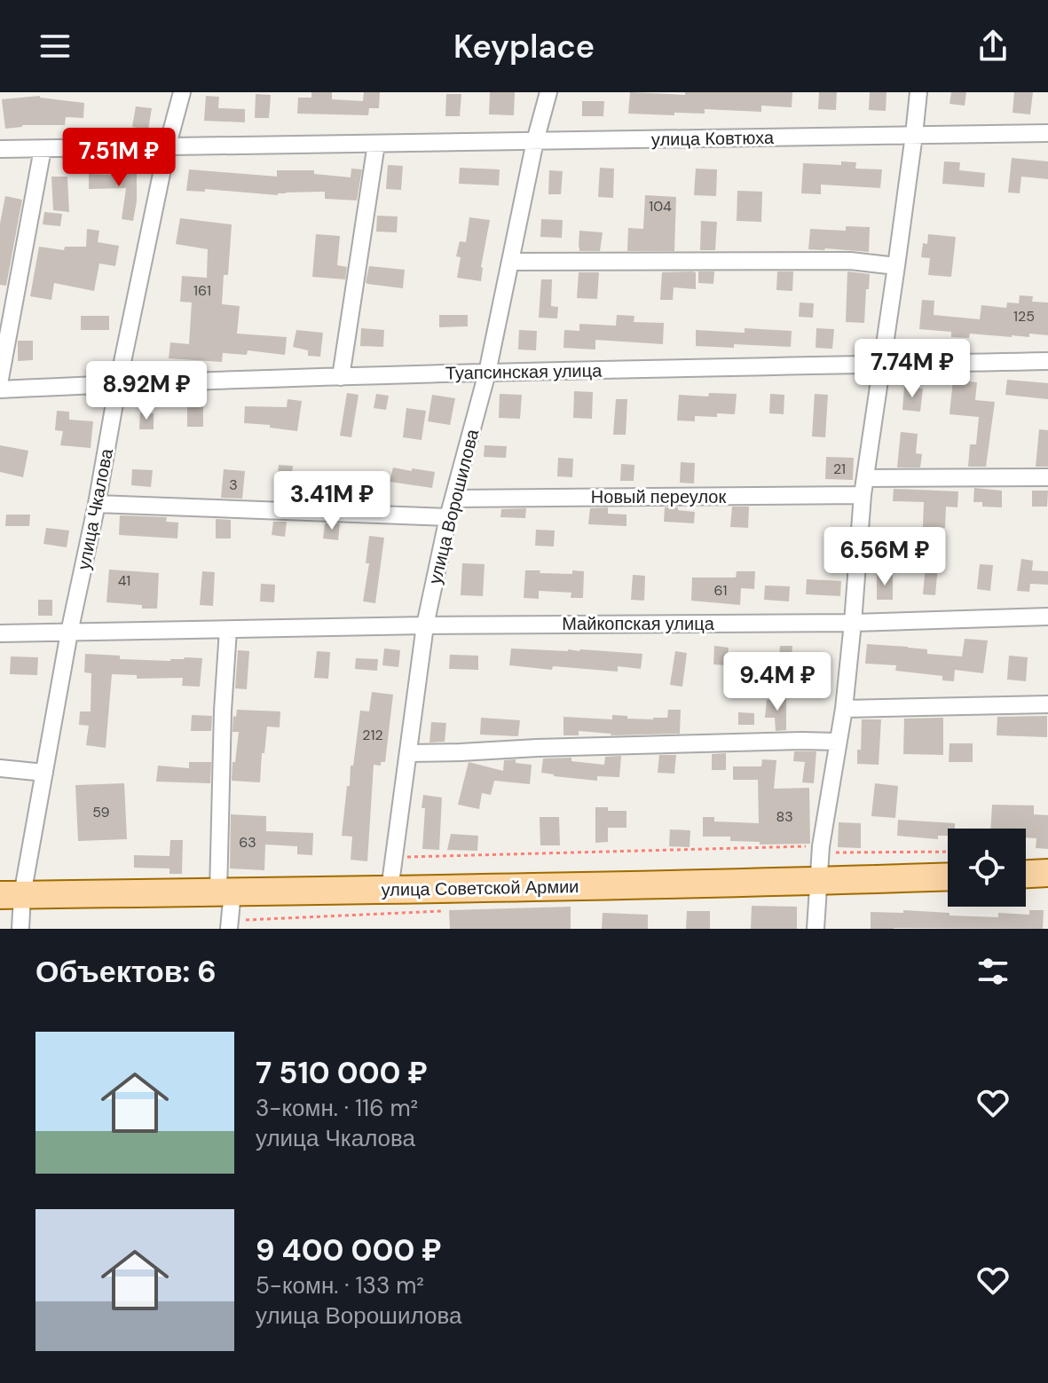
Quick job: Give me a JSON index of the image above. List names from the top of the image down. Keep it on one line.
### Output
{"streets":{"main road":["улица Советской Армии"],"street":["улица Ковтюха","Туапсинская улица","Новый переулок","улица Ворошилова","улица Чкалова","Майкопская улица"]},"crossings":[["улица Ковтюха","улица Ворошилова"],["улица Ковтюха","улица Чкалова"],["Туапсинская улица","улица Ворошилова"],["Туапсинская улица","улица Чкалова"],["Новый переулок","улица Ворошилова"],["улица Ворошилова","Майкопская улица"],["улица Ворошилова","улица Советской Армии"],["улица Чкалова","Майкопская улица"],["улица Чкалова","улица Советской Армии"]],"house_numbers":["104","161","125","21","3","41","61","212","59","83","63"],"page":{"header":"Keyplace","price":["7.51M ₽","7.74M ₽","8.92M ₽","3.41M ₽","6.56M ₽","9.4M ₽"],"heading":"Объектов: 6","list":[{"name":"7 510 000 ₽","note":"3-комн. · 116 m² · улица Чкалова"},{"name":"9 400 000 ₽","note":"5-комн. · 133 m² · улица Ворошилова"}]}}
